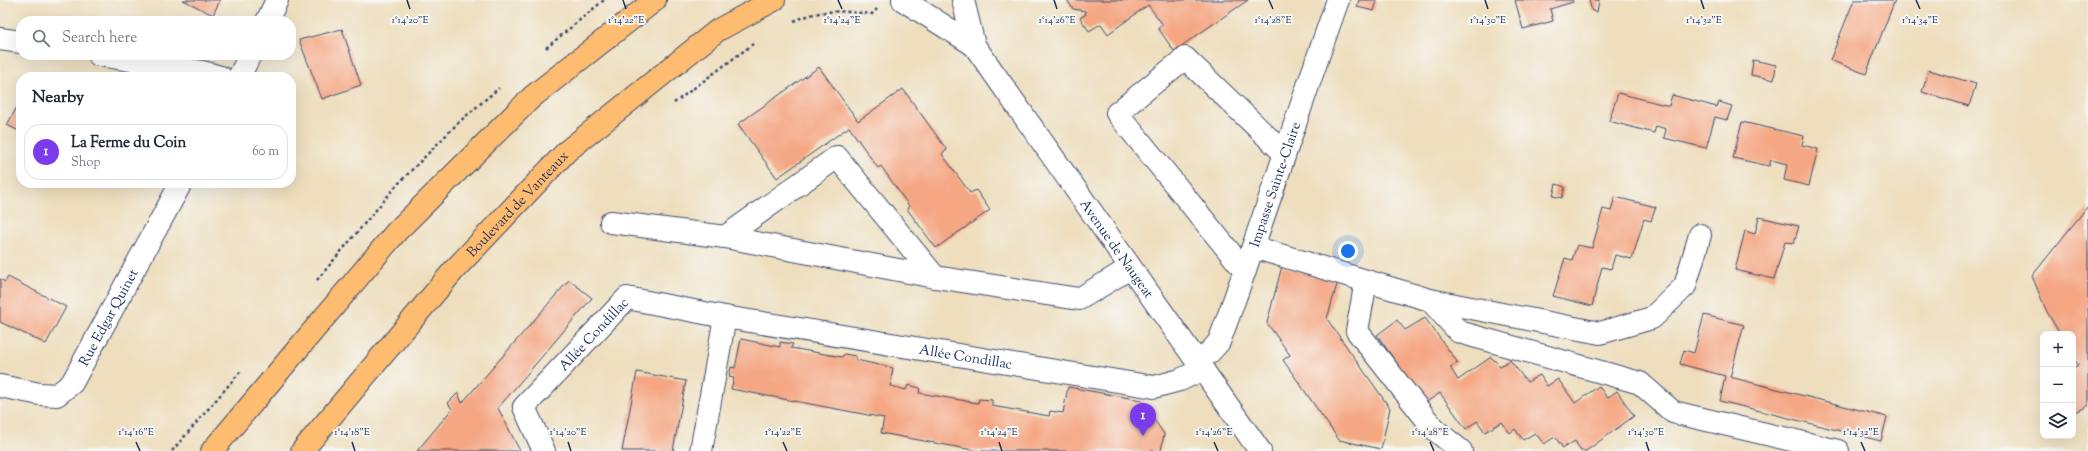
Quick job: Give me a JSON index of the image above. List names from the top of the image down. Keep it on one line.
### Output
{"streets":{"main road":["Boulevard de Vanteaux"],"street":["Impasse Sainte-Claire","Avenue de Naugeat","Rue Edgar Quinet","Allée Condillac"]},"crossings":[["Impasse Sainte-Claire","Avenue de Naugeat"],["Impasse Sainte-Claire","Allée Condillac"],["Avenue de Naugeat","Allée Condillac"]],"page":{"search":"Search here","heading":"Nearby","list":[{"mark":"1","name":"La Ferme du Coin","note":"Shop","value":"60 m"}],"map_buttons":["+","−"],"pins":"1"},"coordinates":["1°14'26\"E","1°14'30\"E","1°14'34\"E","1°14'20\"E","1°14'22\"E","1°14'24\"E","1°14'28\"E","1°14'32\"E","1°14'16\"E","1°14'18\"E"]}
